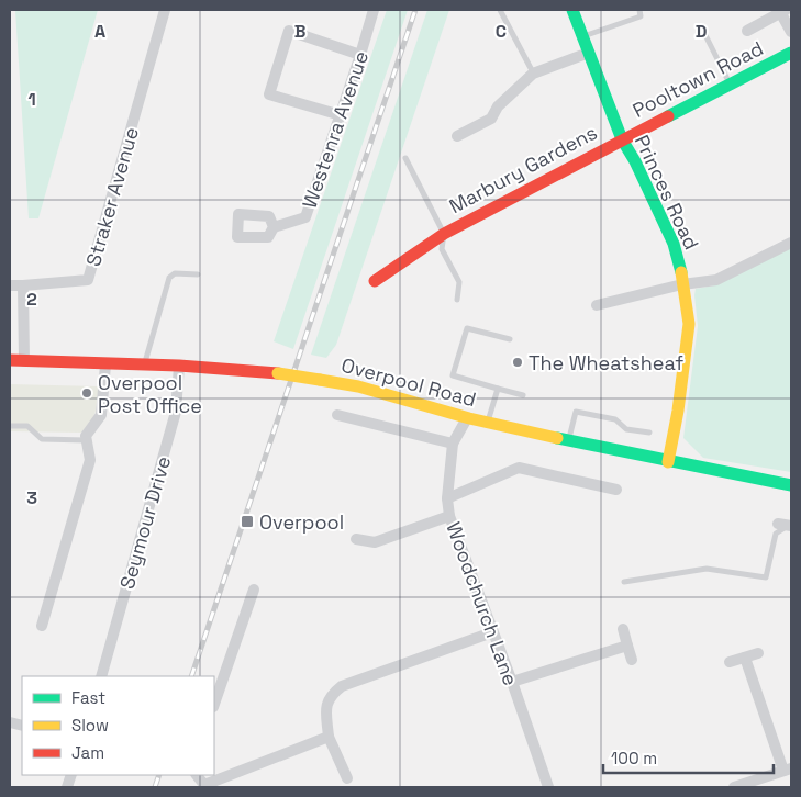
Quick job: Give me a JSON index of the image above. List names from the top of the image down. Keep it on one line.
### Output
{"streets":{"street":["Pooltown Road","Westenra Avenue","Marbury Gardens","Princes Road","Straker Avenue","Overpool Road","Seymour Drive","Woodchurch Lane"]},"crossings":[["Pooltown Road","Marbury Gardens"],["Pooltown Road","Princes Road"],["Marbury Gardens","Princes Road"],["Princes Road","Overpool Road"],["Overpool Road","Seymour Drive"],["Overpool Road","Woodchurch Lane"]],"places":{"other":["The Wheatsheaf","Overpool Post Office"],"transit":["Overpool"]},"legend":["Fast","Slow","Jam"],"scale_bar":"100 m","grid":{"columns":["A","B","C","D"],"rows":["1","2","3"]}}
